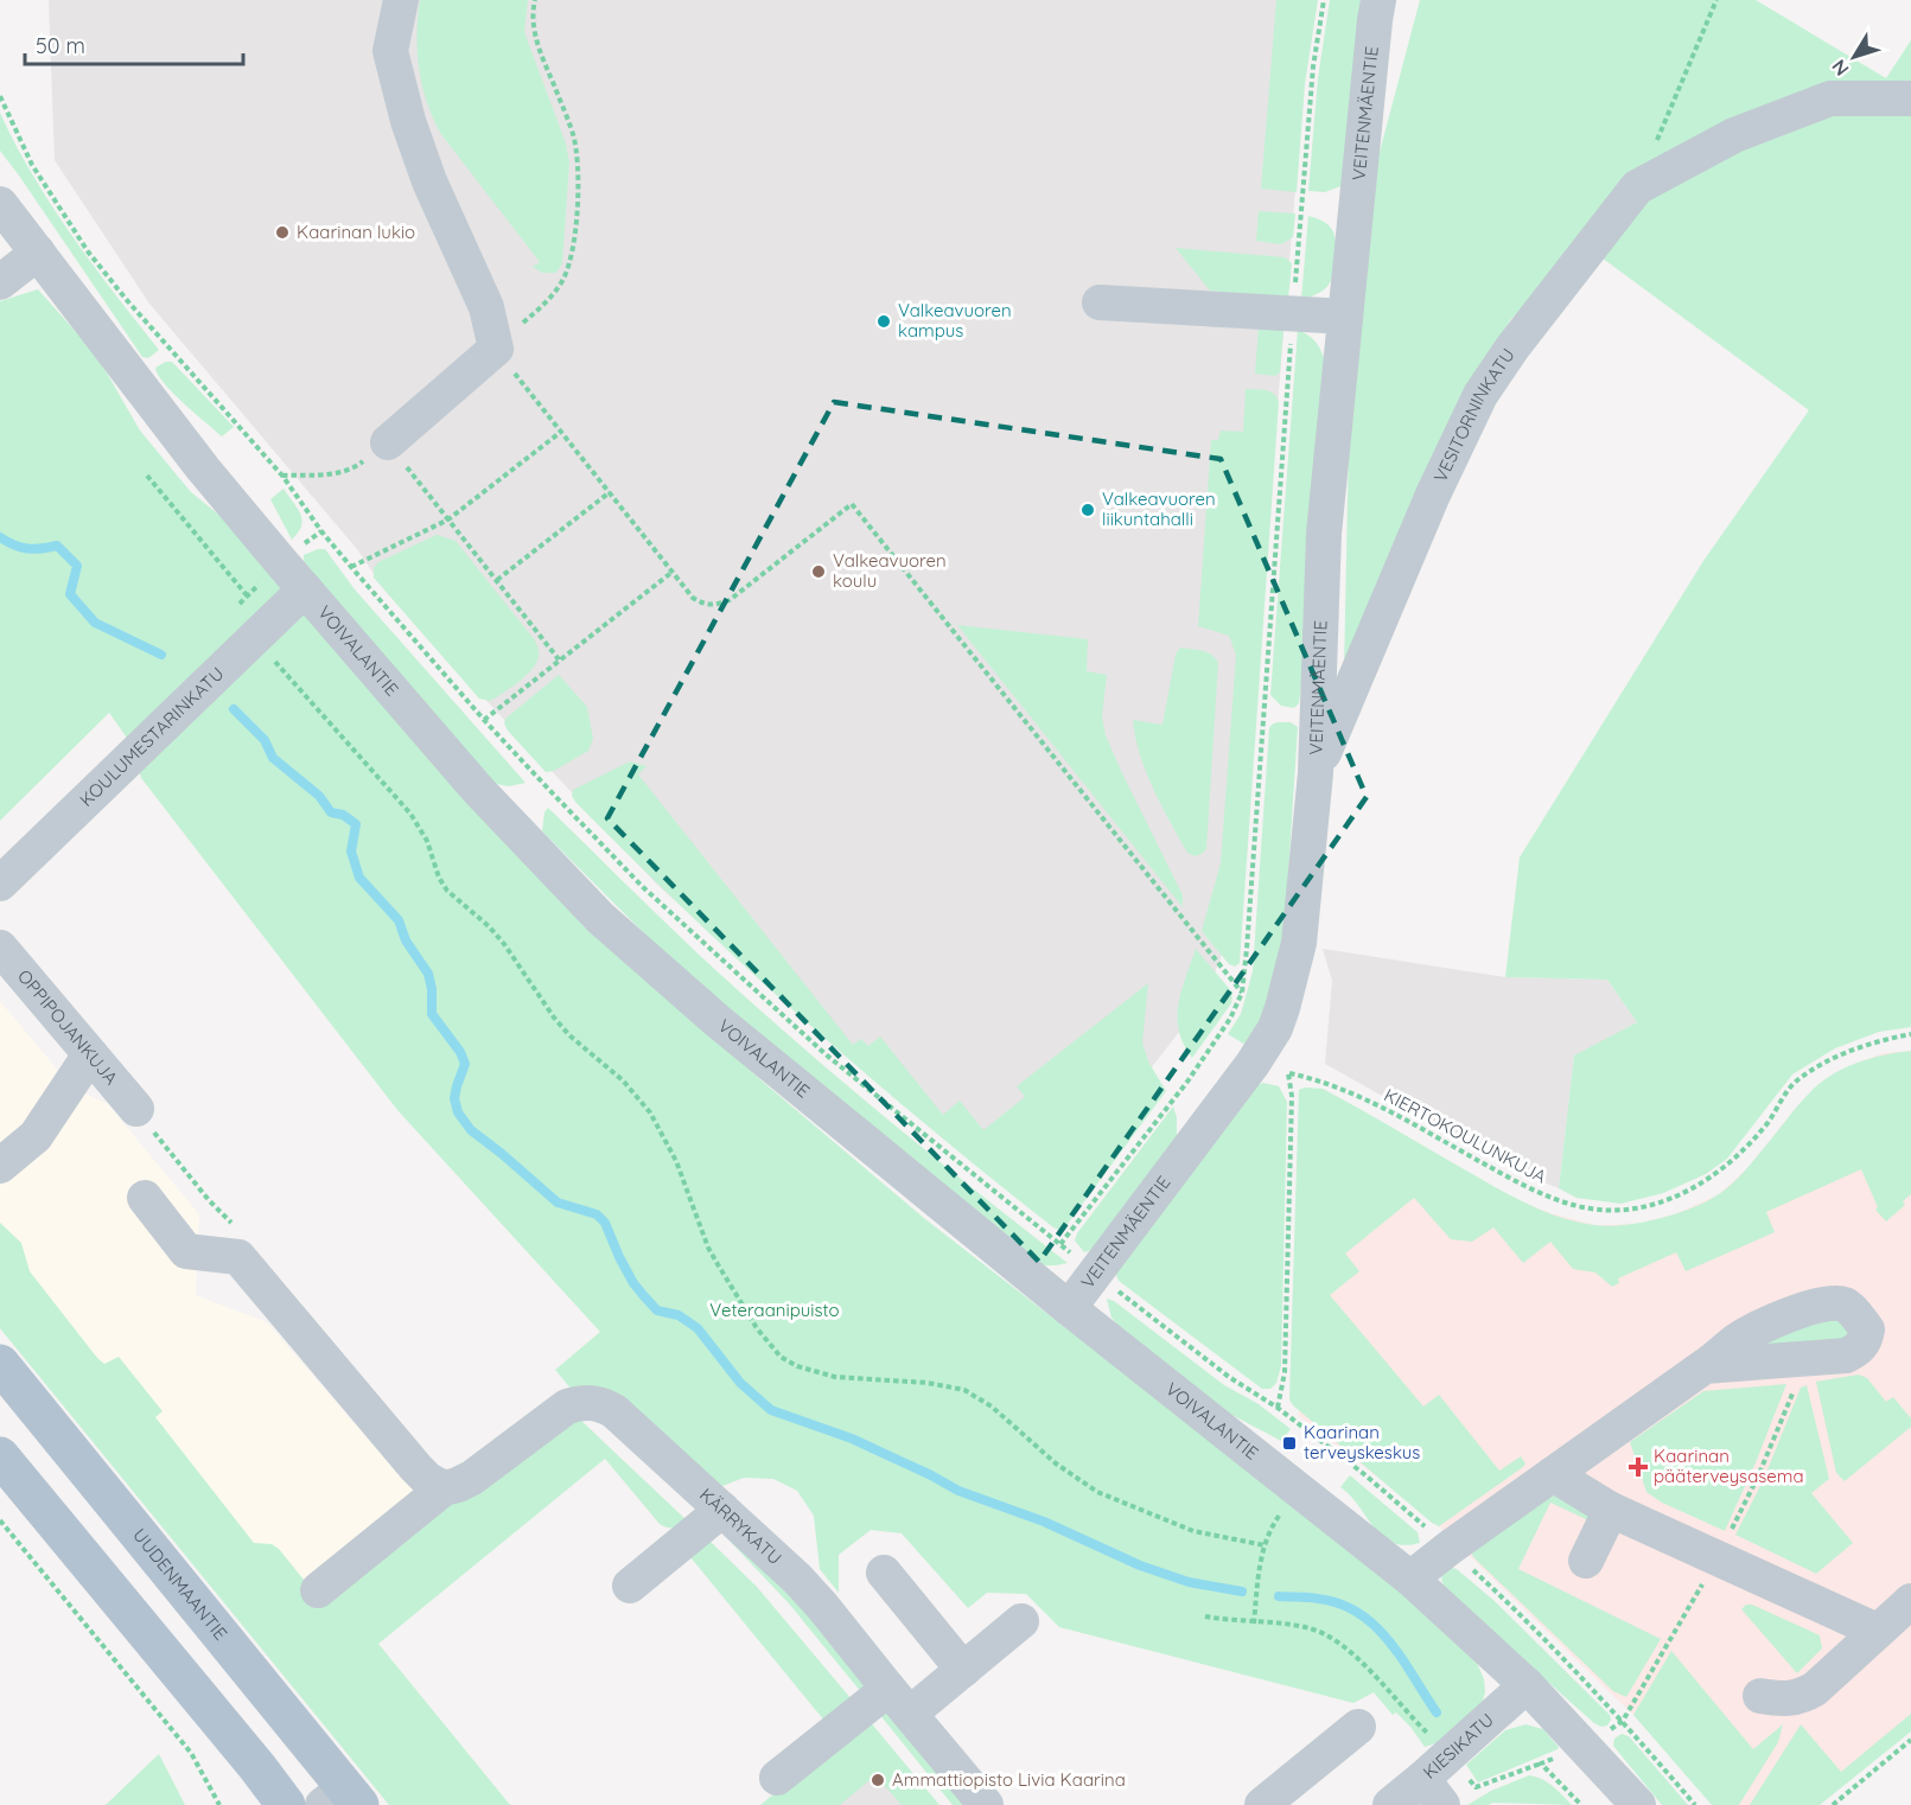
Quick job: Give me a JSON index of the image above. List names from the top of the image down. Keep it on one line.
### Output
{"streets":{"main road":["UUDENMAANTIE"],"street":["VEITENMÄENTIE","VESITORNINKATU","VOIVALANTIE","KOULUMESTARINKATU","OPPIPOJANKUJA","KÄRRYKATU","KIESIKATU"],"path":["KIERTOKOULUNKUJA"]},"crossings":[["VEITENMÄENTIE","VESITORNINKATU"],["VEITENMÄENTIE","VOIVALANTIE"],["VOIVALANTIE","KOULUMESTARINKATU"],["VOIVALANTIE","KIESIKATU"]],"parks":["Veteraanipuisto"],"places":{"other":["Kaarinan lukio","Valkeavuoren kampus","Valkeavuoren liikuntahalli","Valkeavuoren koulu","Ammattiopisto Livia Kaarina"],"transit":["Kaarinan terveyskeskus"],"health":["Kaarinan pääterveysasema"]},"scale_bar":"50 m","north":"bottom left"}
